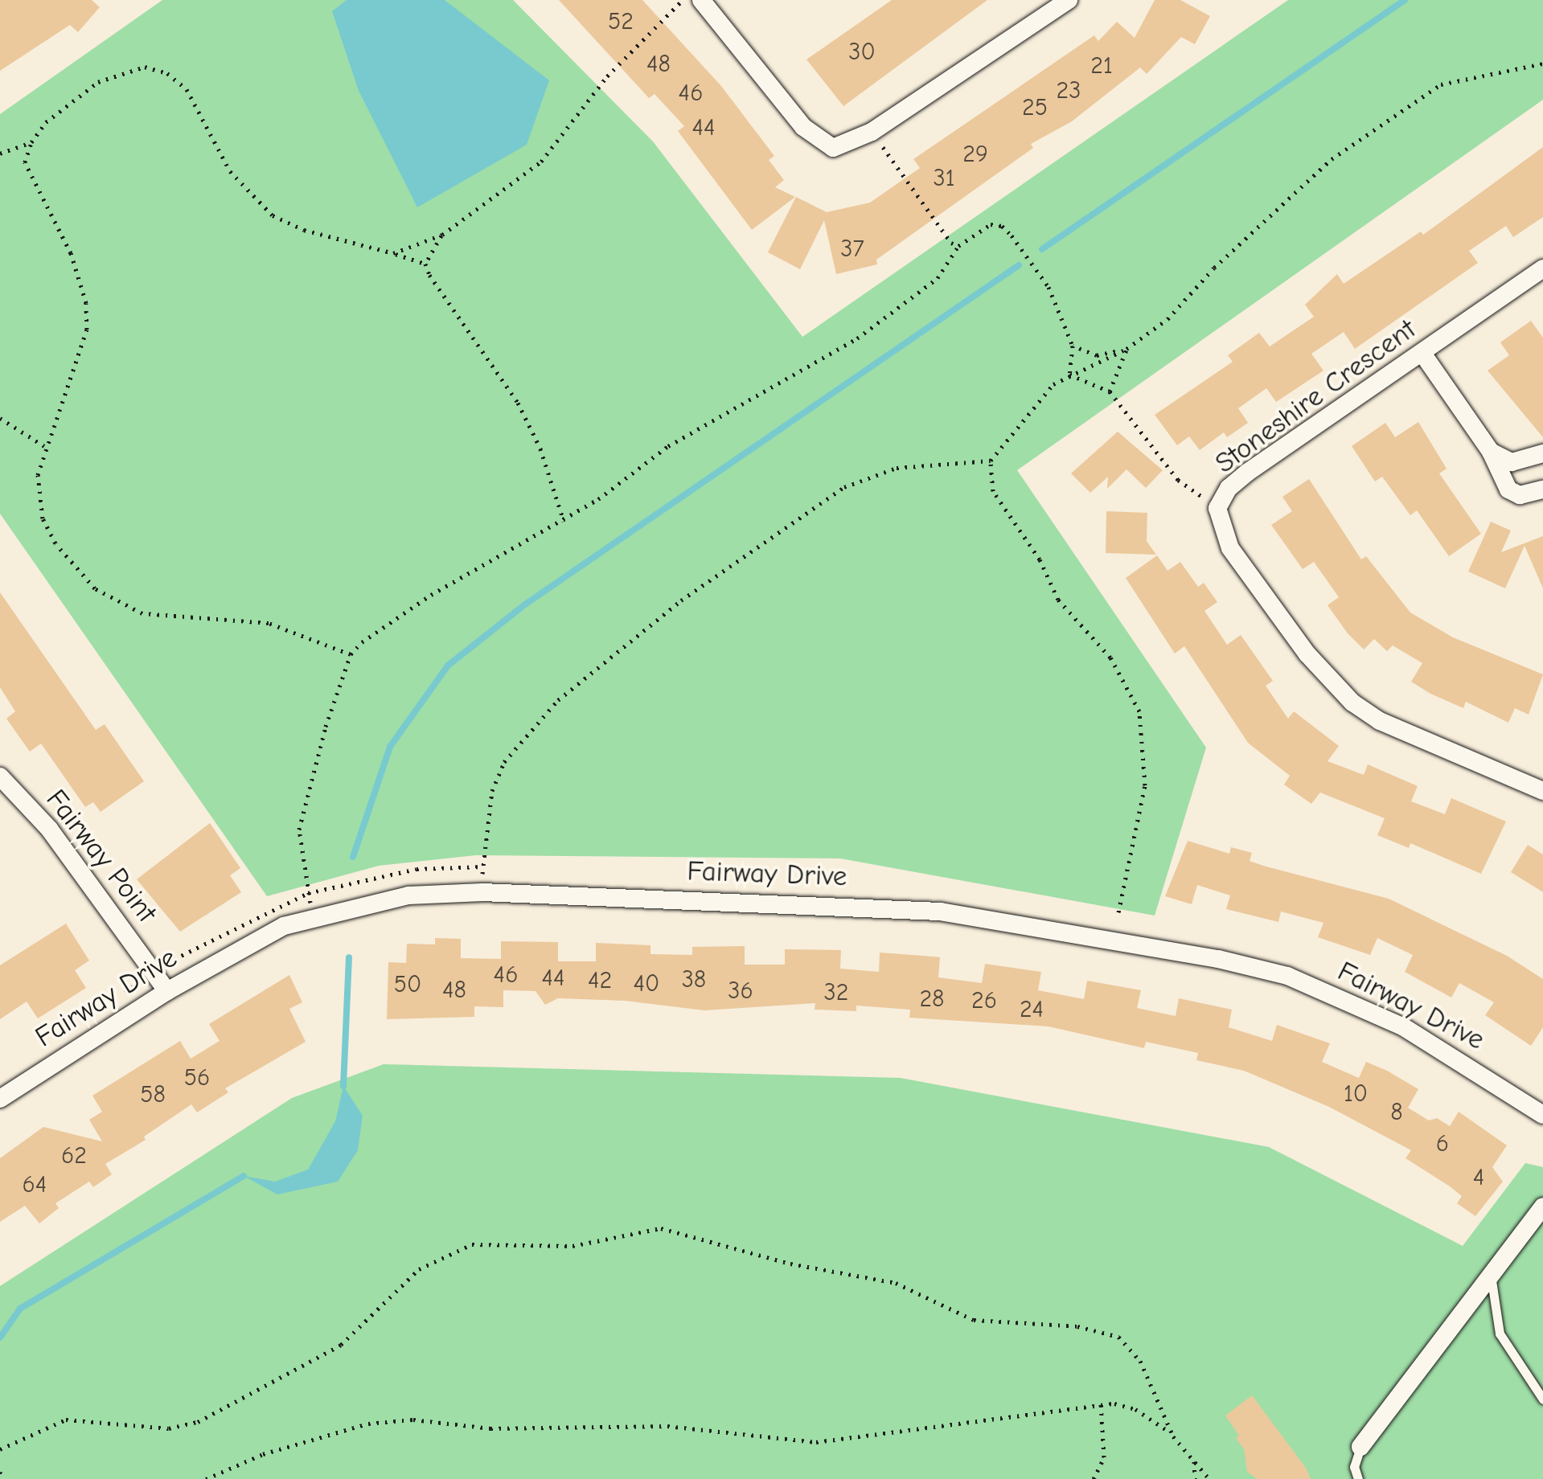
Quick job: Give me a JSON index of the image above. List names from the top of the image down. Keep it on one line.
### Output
{"streets":{"street":["Stoneshire Crescent","Fairway Point","Fairway Drive"]},"crossings":[["Fairway Point","Fairway Drive"]],"house_numbers":["52","30","48","21","23","46","25","44","29","31","37","46","44","38","42","40","50","48","36","32","28","26","24","56","10","58","8","6","62","4","64"]}
